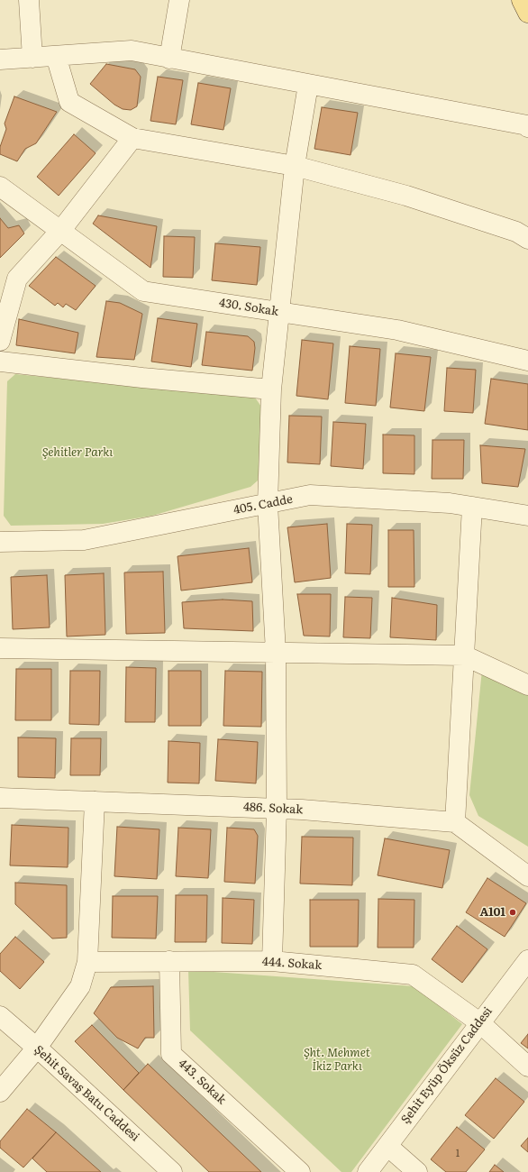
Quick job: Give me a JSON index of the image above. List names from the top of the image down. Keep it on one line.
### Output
{"streets":{"street":["430. Sokak","405. Cadde","486. Sokak","444. Sokak","Şehit Eyüp Öksüz Caddesi","443. Sokak","Şehit Savaş Batu Caddesi"]},"crossings":[["444. Sokak","Şehit Eyüp Öksüz Caddesi"],["444. Sokak","443. Sokak"]],"parks":["Şehitler Parkı","Şht. Mehmet İkiz Parkı"],"places":["A101"],"house_numbers":["1"]}
